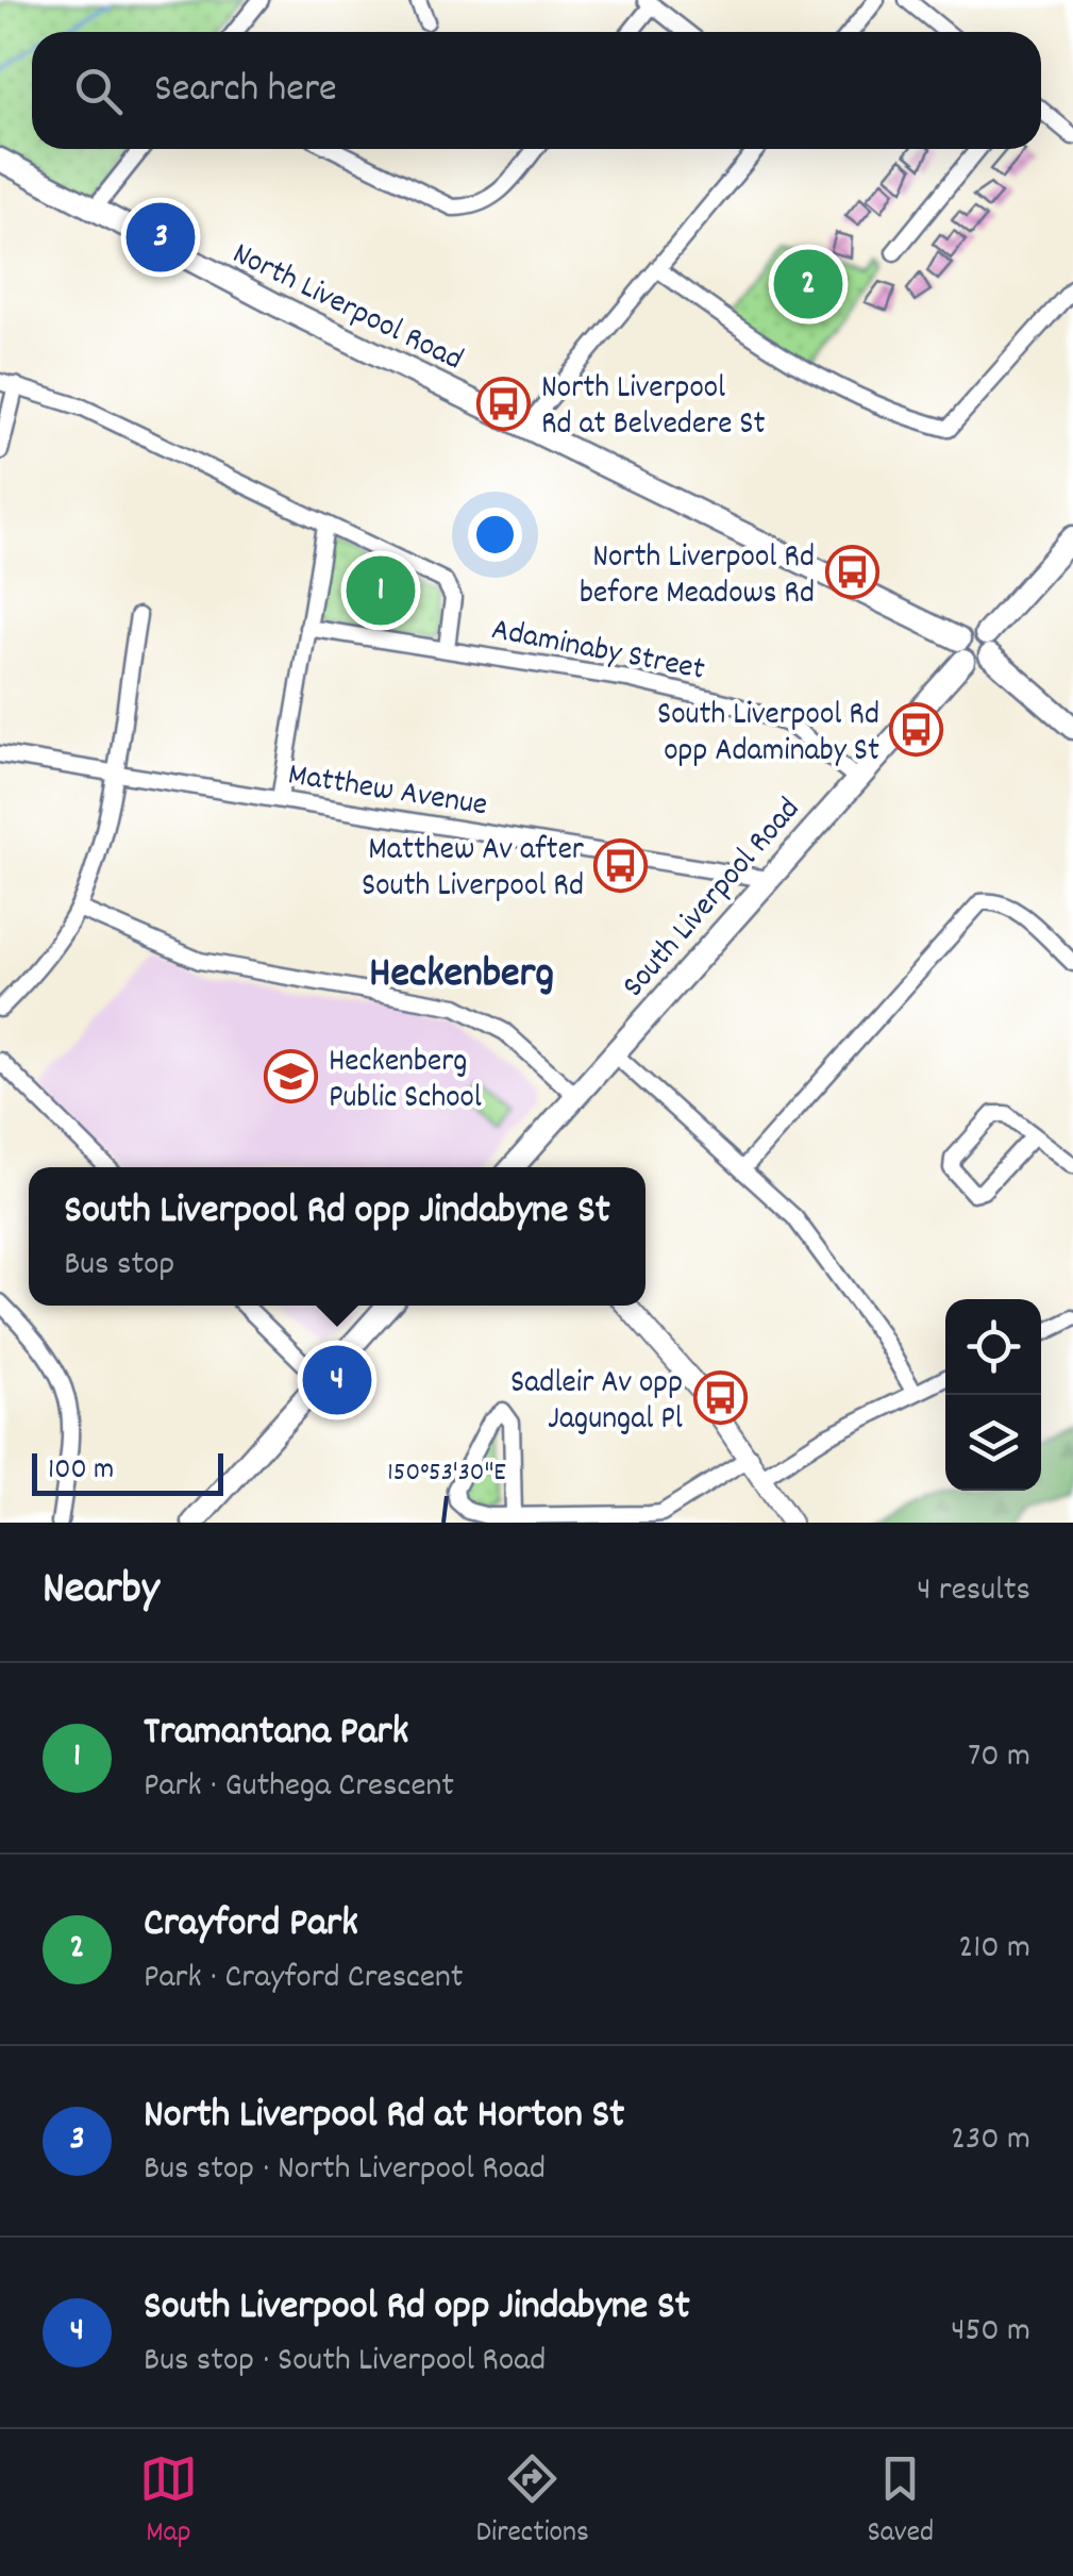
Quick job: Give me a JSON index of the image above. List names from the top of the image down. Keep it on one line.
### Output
{"streets":{"main road":["North Liverpool Road","South Liverpool Road"],"street":["Adaminaby Street","Matthew Avenue"]},"crossings":[["North Liverpool Road","South Liverpool Road"],["Adaminaby Street","South Liverpool Road"],["Matthew Avenue","South Liverpool Road"]],"districts":["Heckenberg"],"places":{"bus stop":["North Liverpool Rd at Belvedere St","North Liverpool Rd before Meadows Rd","South Liverpool Rd opp Adaminaby St","Matthew Av after South Liverpool Rd","Sadleir Av opp Jagungal Pl"],"school or university":["Heckenberg Public School"]},"scale_bar":"100 m","page":{"search":"Search here","pins":["3","2","1","4"],"popup":["South Liverpool Rd opp Jindabyne St","Bus stop"],"scale":"100 m","heading":["Nearby","4 results"],"list":[{"mark":"1","name":"Tramantana Park","note":"Park · Guthega Crescent","value":"70 m"},{"mark":"2","name":"Crayford Park","note":"Park · Crayford Crescent","value":"210 m"},{"mark":"3","name":"North Liverpool Rd at Horton St","note":"Bus stop · North Liverpool Road","value":"230 m"},{"mark":"4","name":"South Liverpool Rd opp Jindabyne St","note":"Bus stop · South Liverpool Road","value":"450 m"}],"nav":["Map","Directions","Saved"]},"coordinates":["150°53'30\"E"]}
